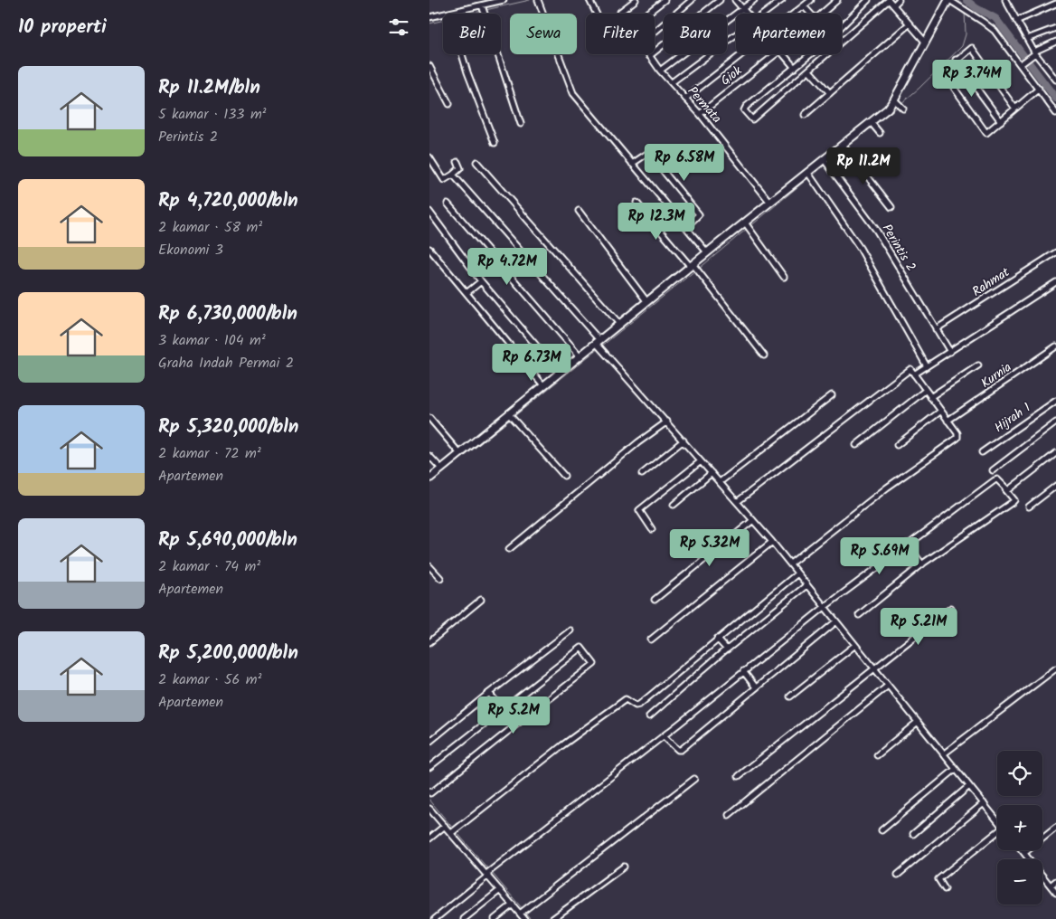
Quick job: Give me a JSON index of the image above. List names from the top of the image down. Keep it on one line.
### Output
{"streets":{"street":["Giok","Permata","Perintis 2","Rahmat","Kurnia","Hijrah 1"]},"crossings":[["Giok","Permata"],["Perintis 2","Rahmat"]],"page":{"heading":"10 properti","chip":["Beli","Sewa","Filter","Baru","Apartemen"],"list":[{"name":"Rp 11.2M/bln","note":"5 kamar · 133 m² · Perintis 2"},{"name":"Rp 4,720,000/bln","note":"2 kamar · 58 m² · Ekonomi 3"},{"name":"Rp 6,730,000/bln","note":"3 kamar · 104 m² · Graha Indah Permai 2"},{"name":"Rp 5,320,000/bln","note":"2 kamar · 72 m² · Apartemen"},{"name":"Rp 5,690,000/bln","note":"2 kamar · 74 m² · Apartemen"},{"name":"Rp 5,200,000/bln","note":"2 kamar · 56 m² · Apartemen"}],"price":["Rp 3.74M","Rp 6.58M","Rp 11.2M","Rp 12.3M","Rp 4.72M","Rp 6.73M","Rp 5.32M","Rp 5.69M","Rp 5.21M","Rp 5.2M"],"map_buttons":["+","−"]}}
